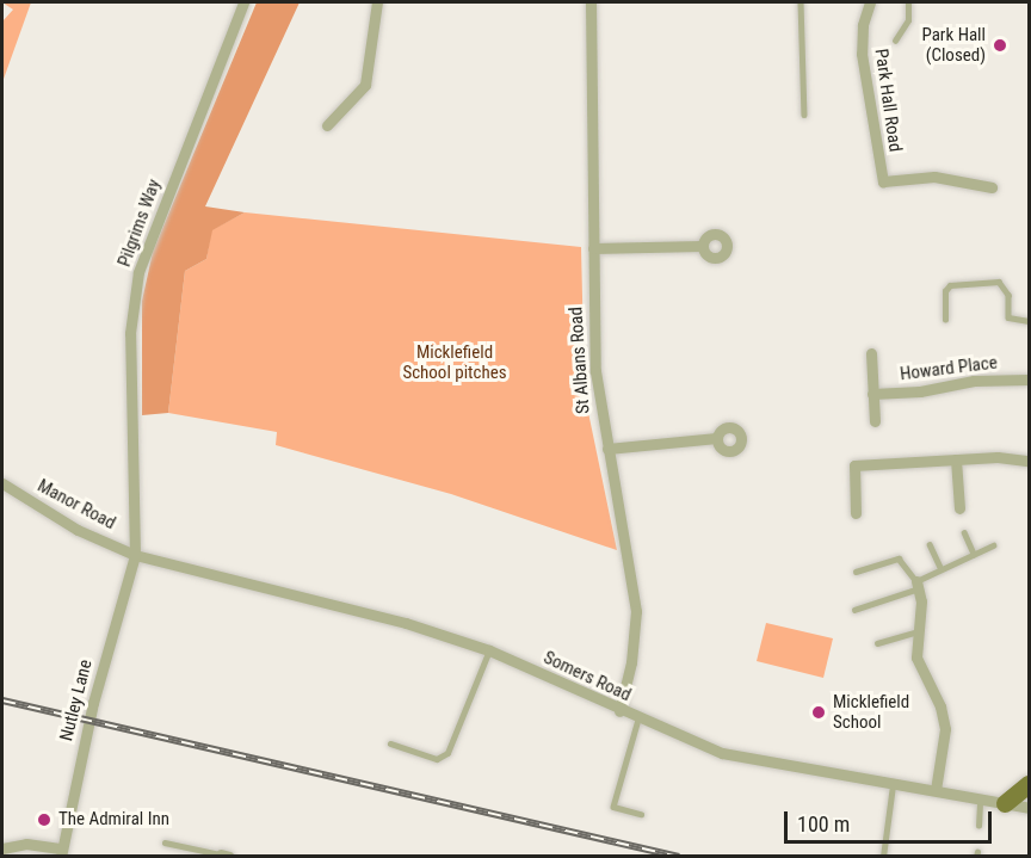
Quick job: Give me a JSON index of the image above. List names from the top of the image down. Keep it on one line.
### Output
{"streets":{"street":["Park Hall Road","Pilgrims Way","St Albans Road","Howard Place","Manor Road","Somers Road","Nutley Lane"]},"crossings":[["Pilgrims Way","Manor Road"],["Pilgrims Way","Somers Road"],["Pilgrims Way","Nutley Lane"],["St Albans Road","Somers Road"],["Manor Road","Somers Road"],["Manor Road","Nutley Lane"],["Somers Road","Nutley Lane"]],"parks":["Micklefield School pitches"],"places":["Park Hall (Closed)","Micklefield School","The Admiral Inn"],"scale_bar":"100 m"}
